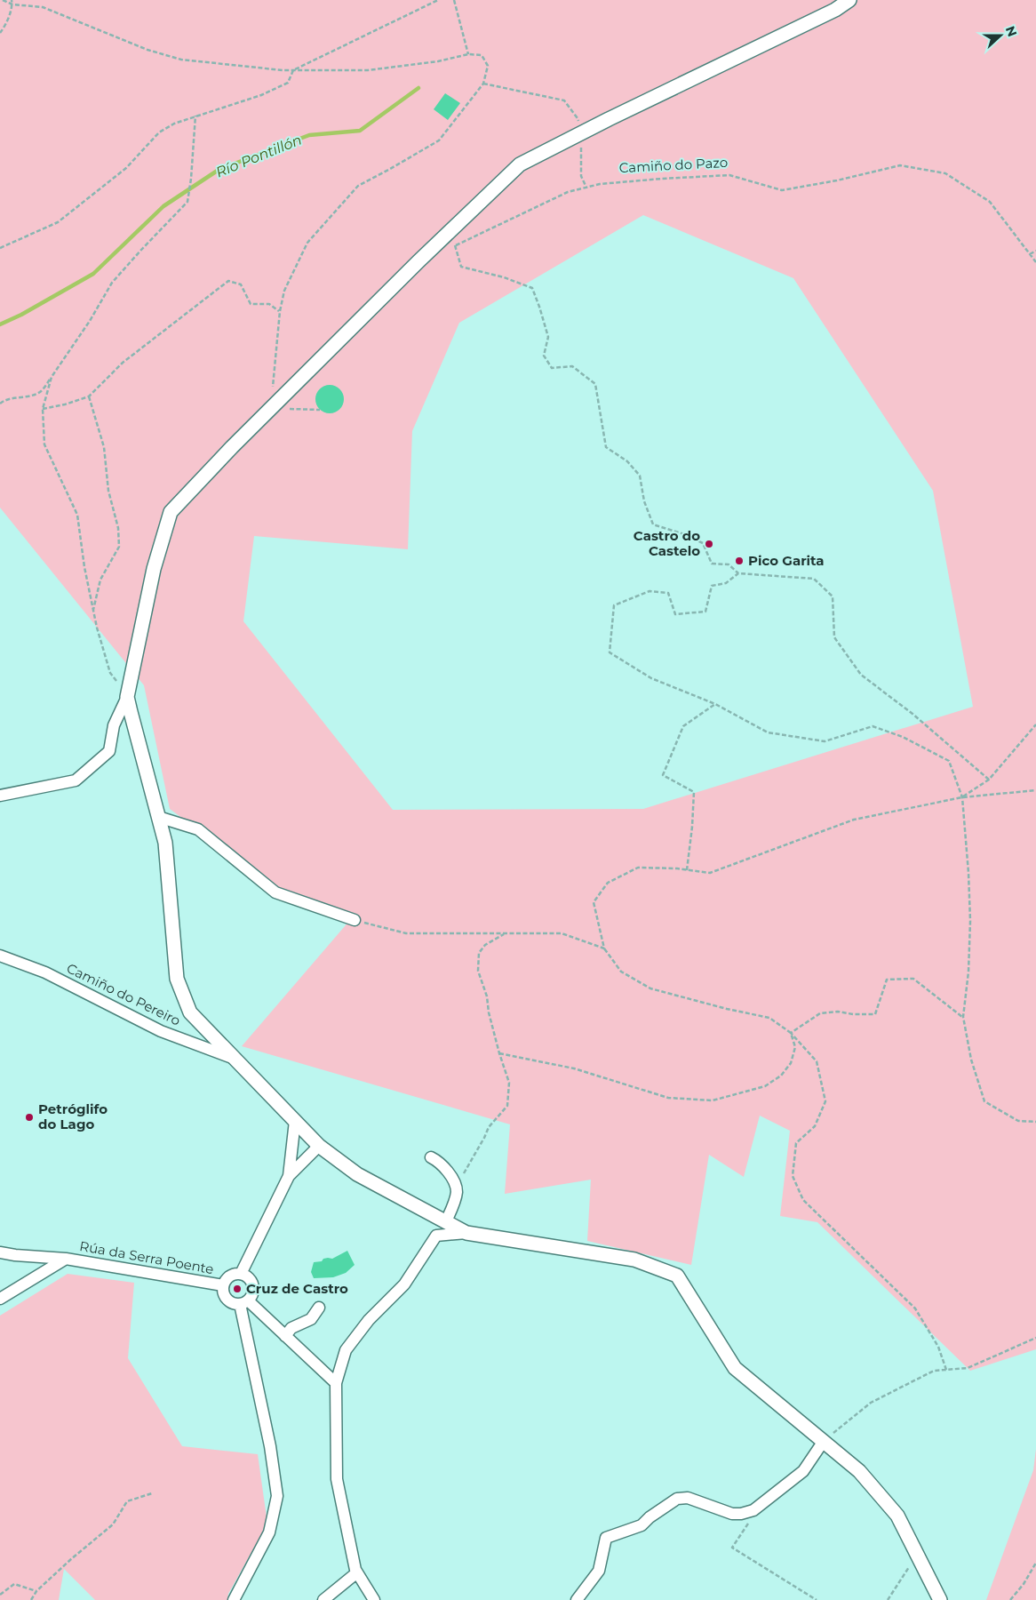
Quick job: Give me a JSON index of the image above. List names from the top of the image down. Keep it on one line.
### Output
{"streets":{"street":["Camiño do Pereiro","Rúa da Serra Poente"],"path":["Camiño do Pazo"]},"water":["Río Pontillón"],"places":["Castro do Castelo","Pico Garita","Petróglifo do Lago","Cruz de Castro"],"north":"right"}
